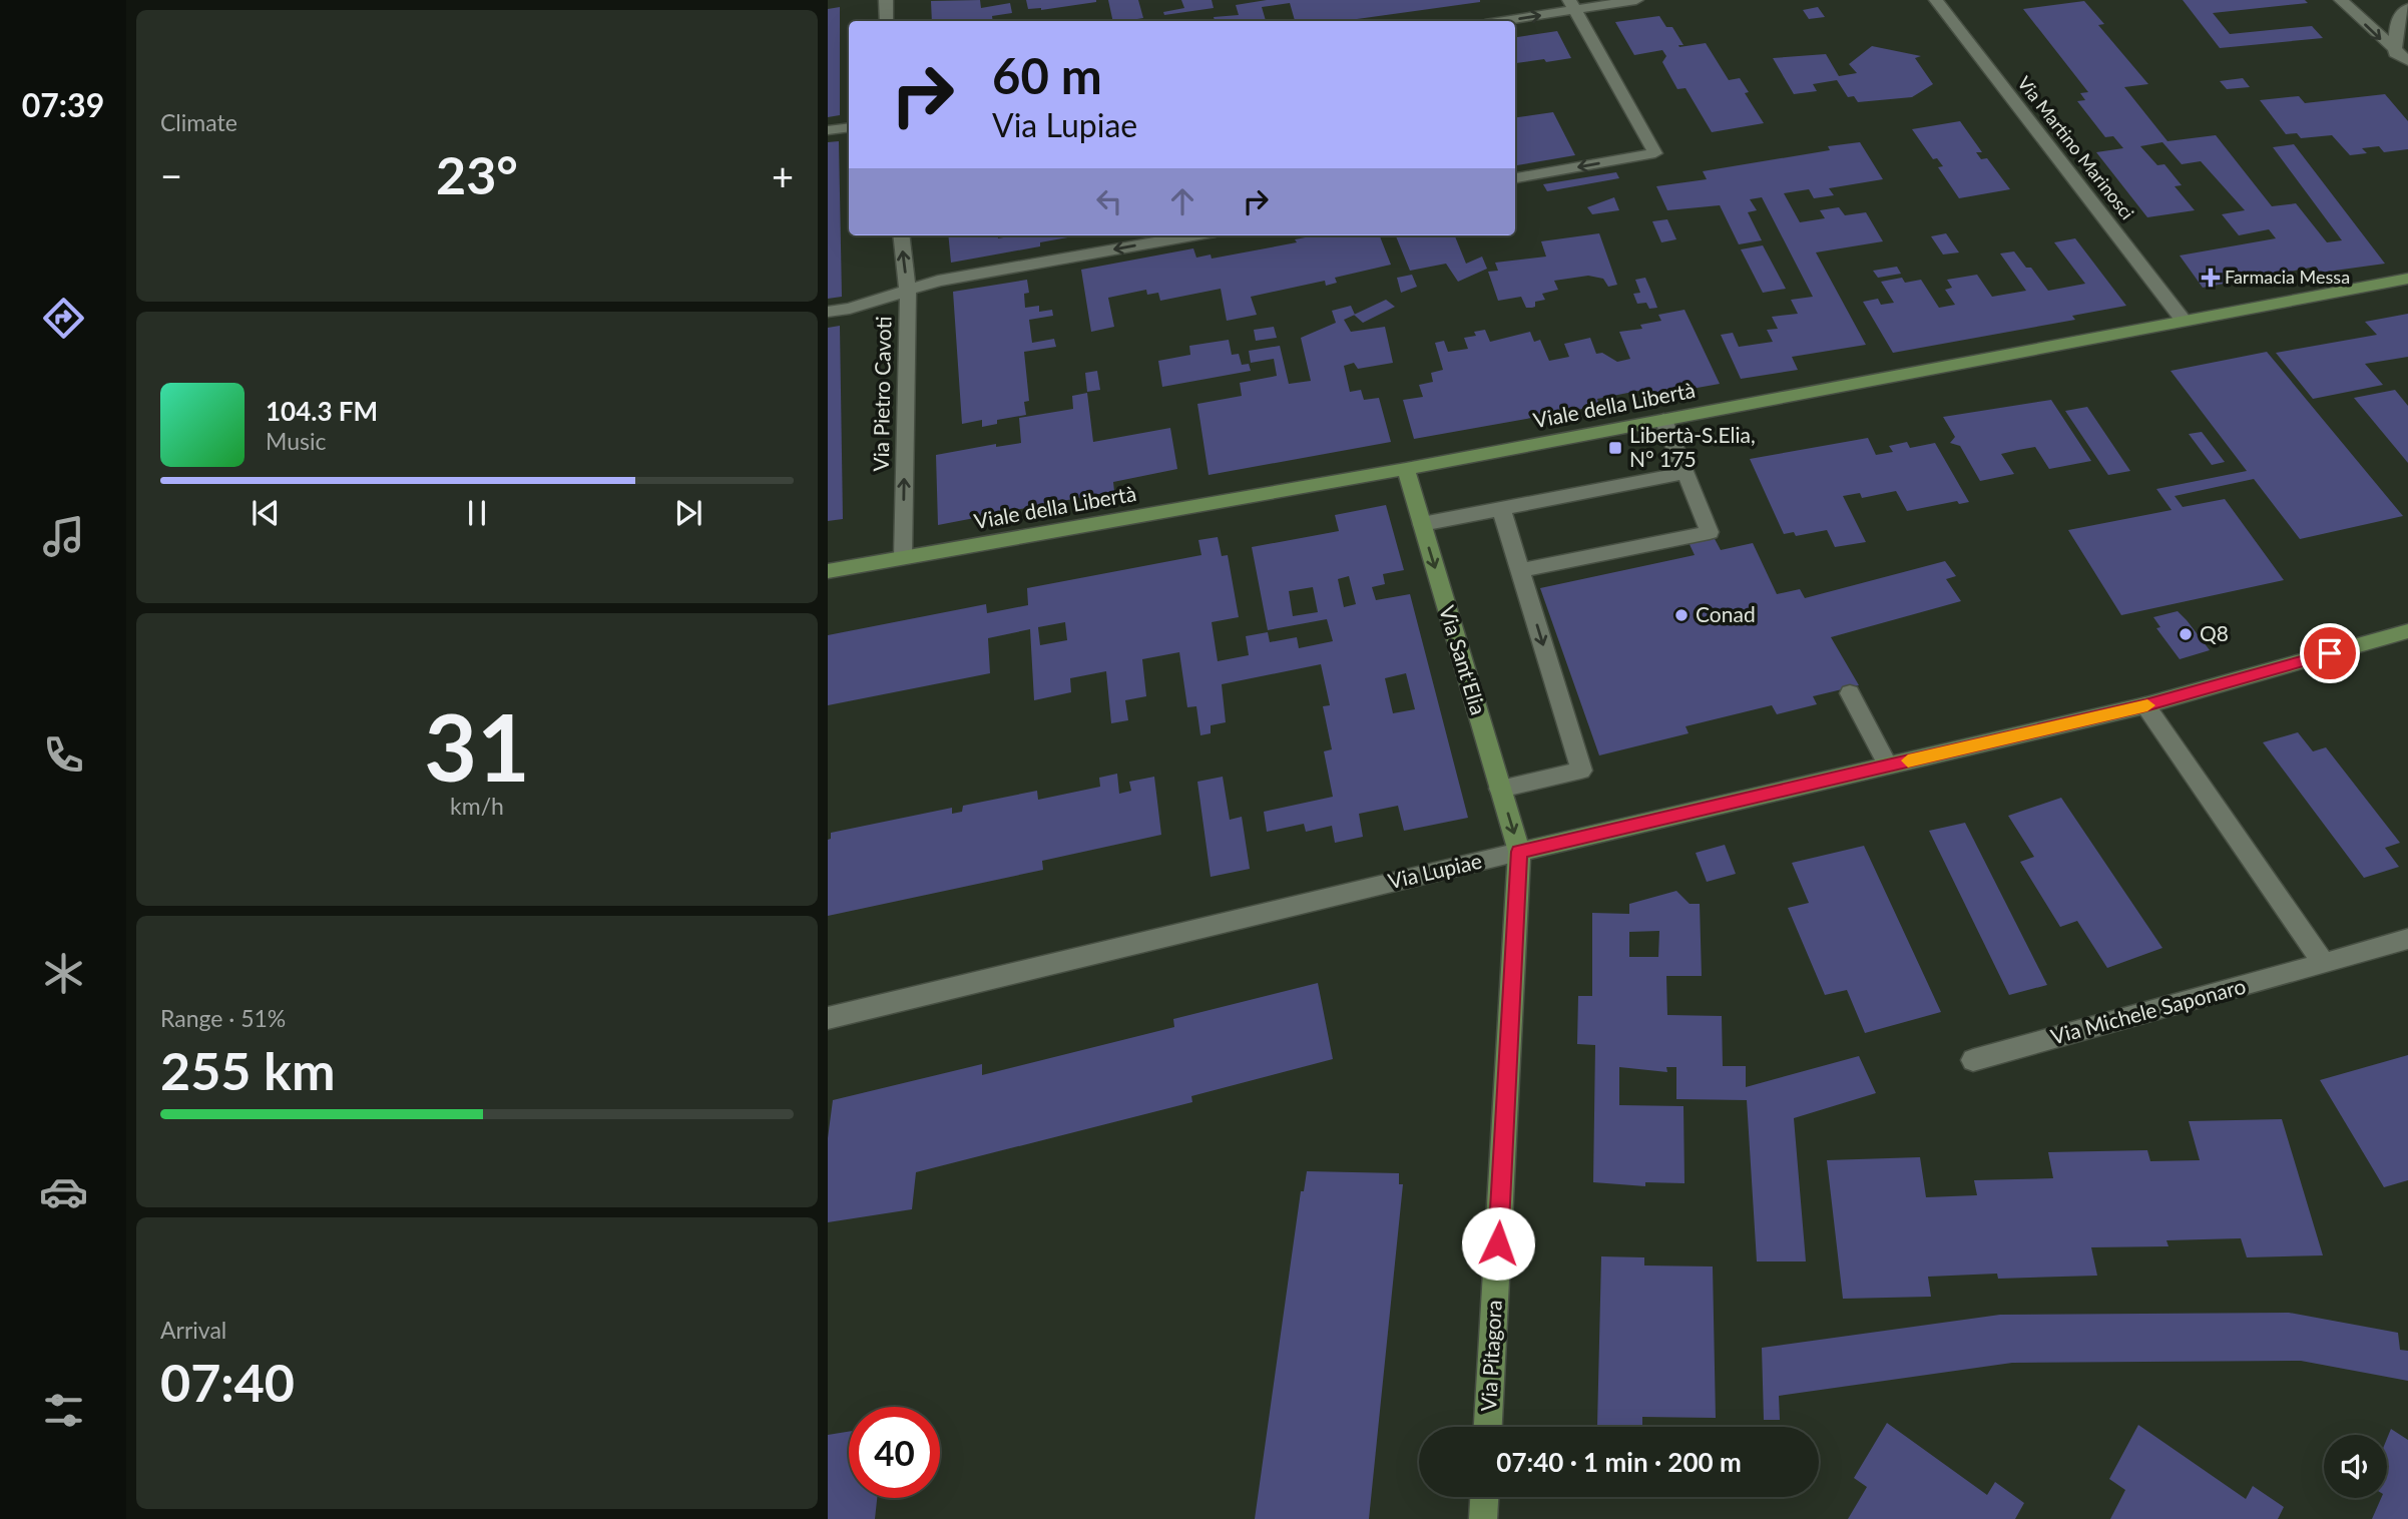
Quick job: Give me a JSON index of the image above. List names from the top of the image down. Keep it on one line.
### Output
{"streets":{"street":["Via Martino Marinosci","Via Pietro Cavoti","Viale della Libertà","Via Sant'Elia","Via Lupiae","Via Michele Saponaro","Via Pitagora"]},"crossings":[["Via Martino Marinosci","Viale della Libertà"],["Via Pietro Cavoti","Viale della Libertà"],["Viale della Libertà","Via Sant'Elia"],["Via Sant'Elia","Via Lupiae"],["Via Sant'Elia","Via Pitagora"],["Via Lupiae","Via Pitagora"]],"one_way":["Via Pietro Cavoti","Via Sant'Elia"],"places":{"health":["Farmacia Messa"],"transit":["Libertà-S.Elia, N° 175"],"other":["Conad","Q8"]},"page":{"tabs":"07:39","tile":["Climate",["31","km/h"],["Range · 51%","255 km"],["Arrival","07:40"]],"turn":["60 m","Via Lupiae"],"heat":["−","23°","+"],"song":["104.3 FM","Music"],"limit":"40","trip":"07:40 · 1 min · 200 m"}}
